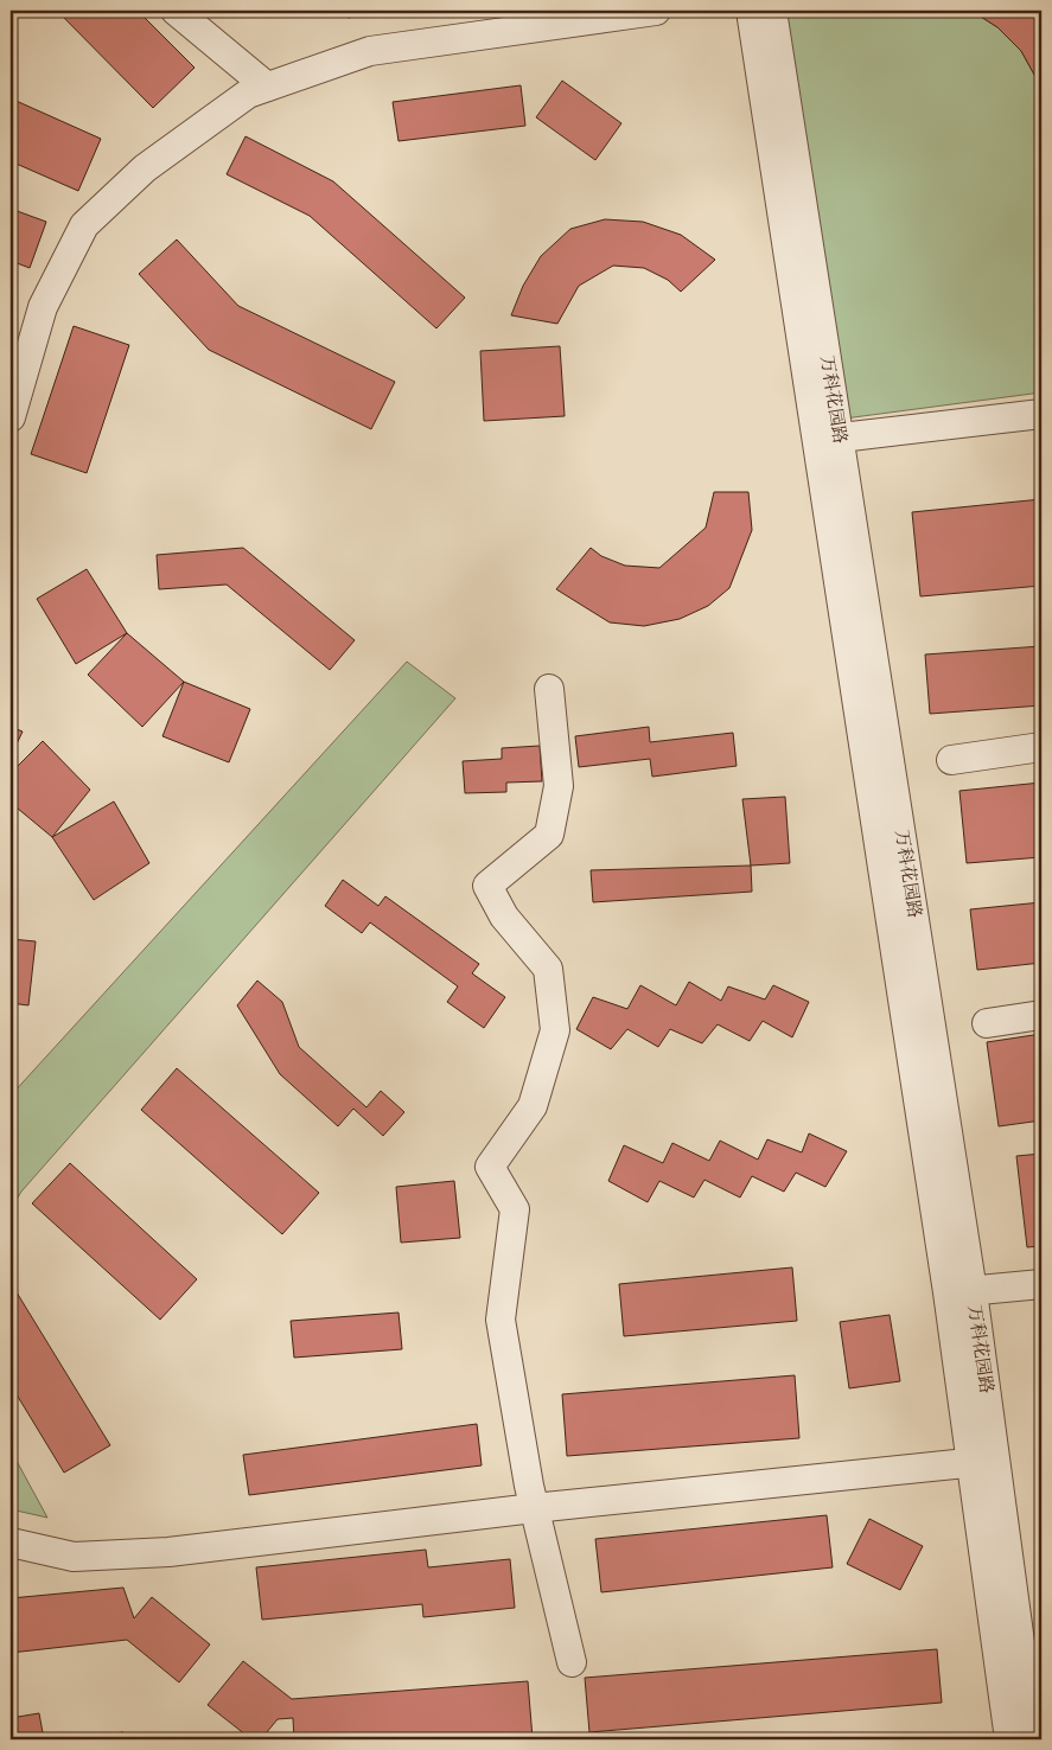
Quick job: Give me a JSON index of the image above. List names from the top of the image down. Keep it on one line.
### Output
{"streets":{"street":["万科花园路"]}}
